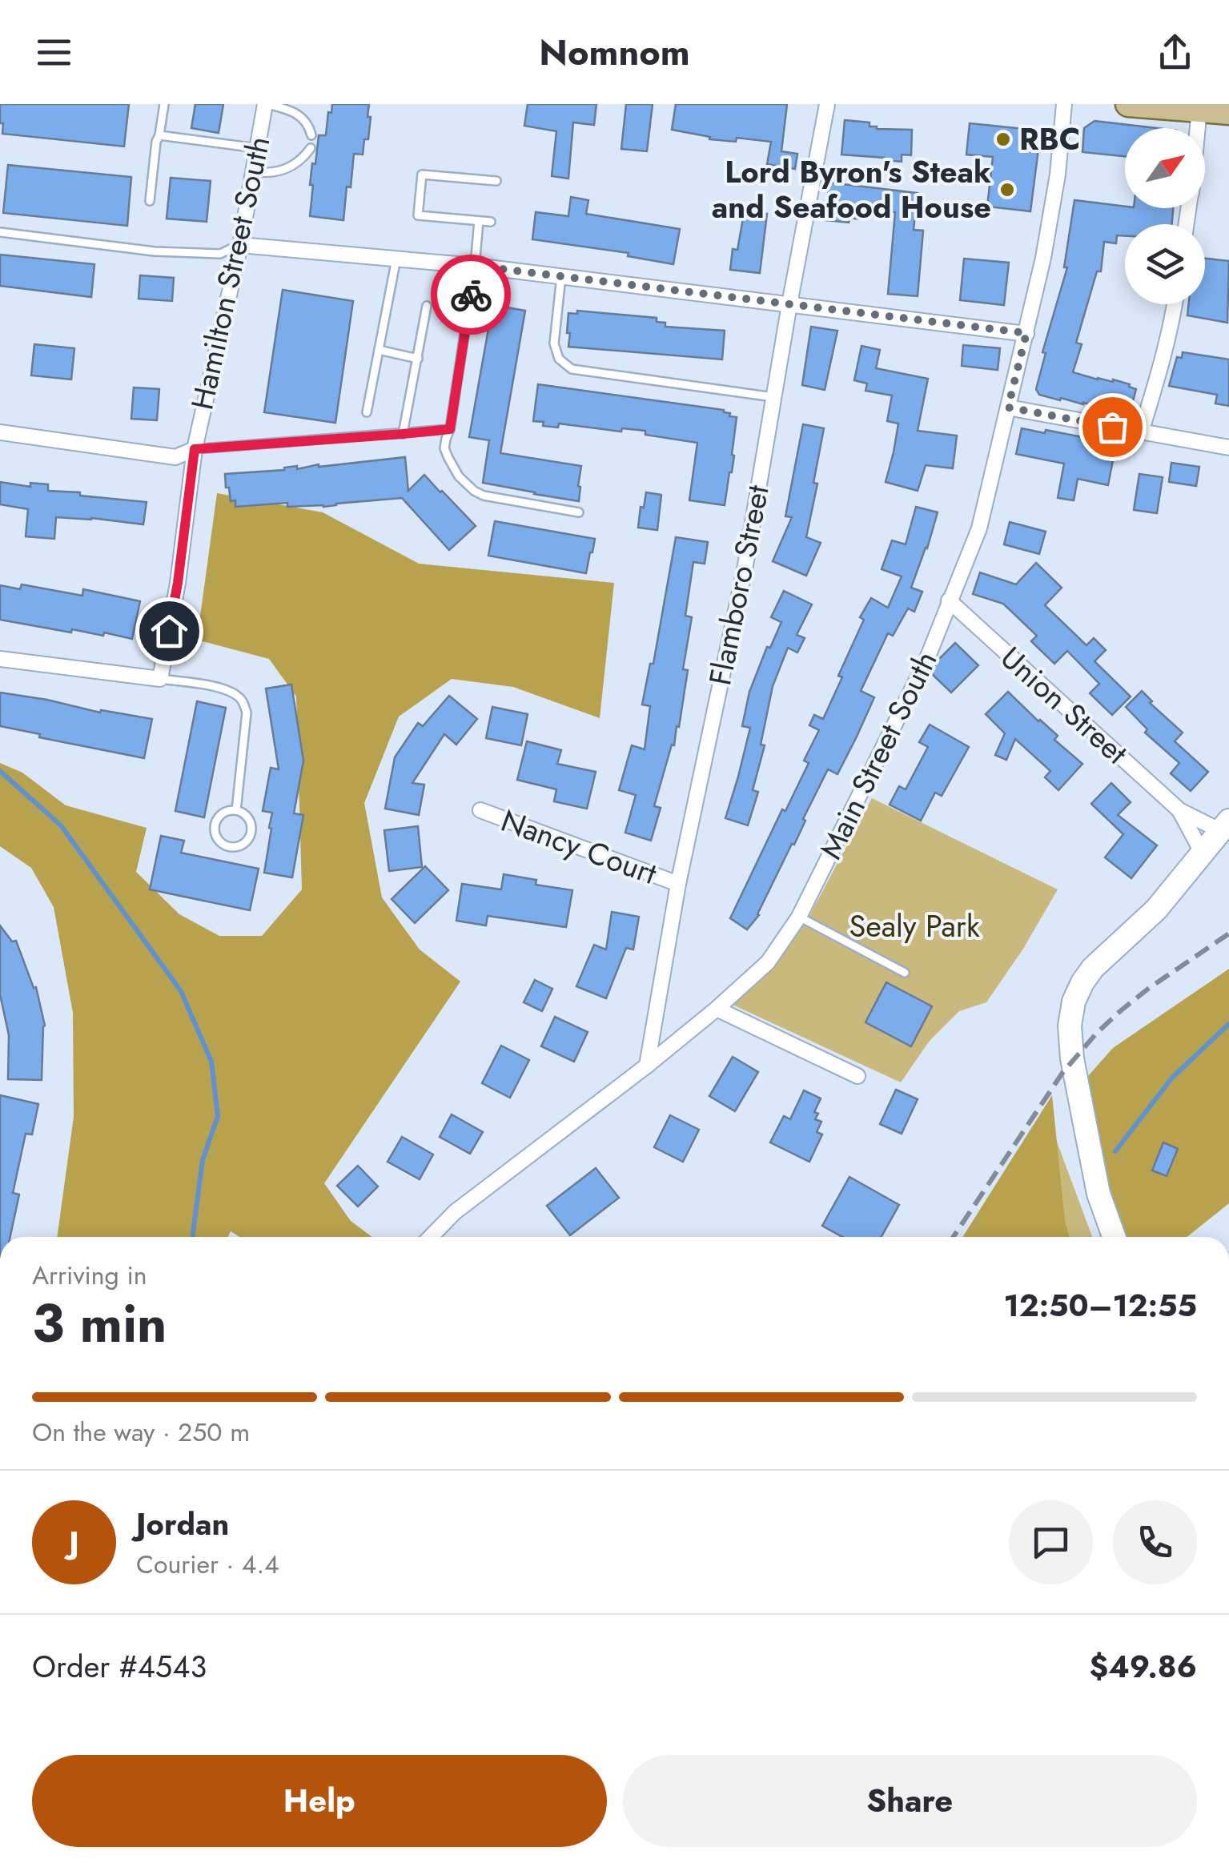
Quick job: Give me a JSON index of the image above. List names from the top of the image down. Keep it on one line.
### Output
{"streets":{"street":["Hamilton Street South","Flamboro Street","Union Street","Main Street South","Nancy Court"]},"crossings":[["Flamboro Street","Main Street South"],["Flamboro Street","Nancy Court"],["Union Street","Main Street South"]],"parks":["Sealy Park"],"places":["RBC","Lord Byron's Steak and Seafood House"],"north":"top right","page":{"header":"Nomnom","heading":["3 min","Arriving in","12:50–12:55"],"panel":["Jordan","Courier · 4.4","Order #4543","$49.86"],"bar":"On the way · 250 m","round":"J","buttons":["Help","Share"]}}
